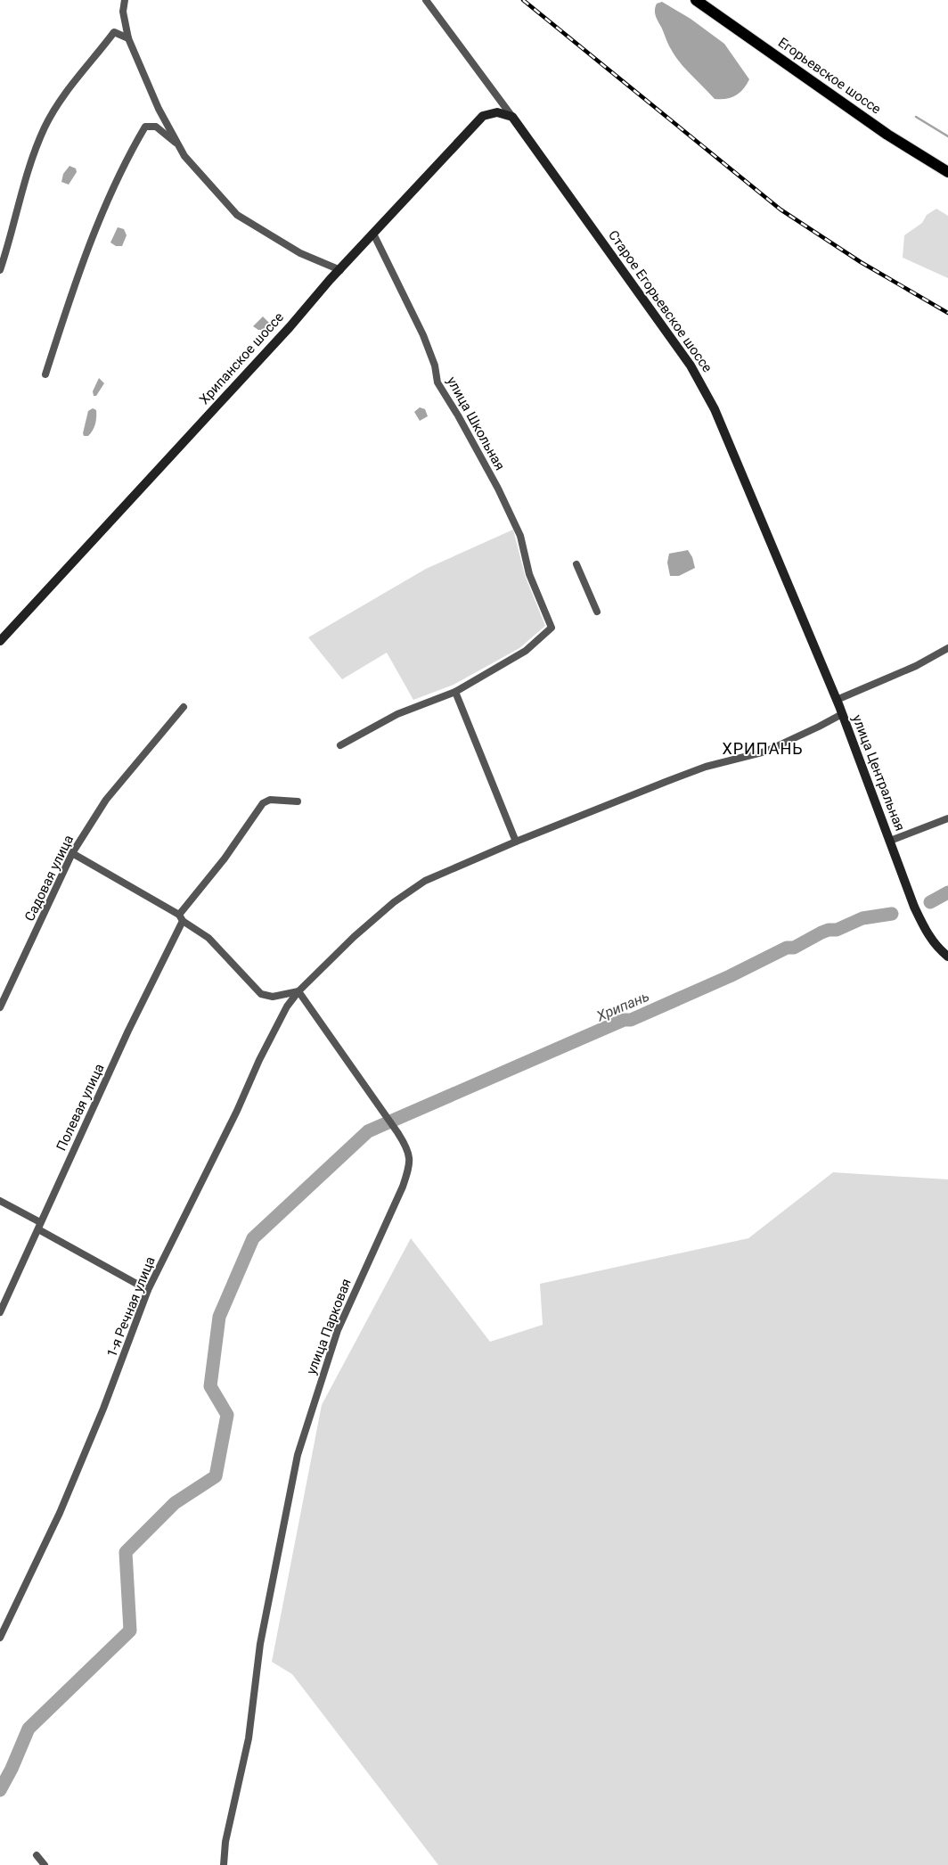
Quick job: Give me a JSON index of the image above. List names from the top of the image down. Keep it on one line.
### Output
{"streets":{"main road":["Егорьевское шоссе","Старое Егорьевское шоссе","Хрипанское шоссе","улица Центральная"],"street":["улица Школьная","Садовая улица","Полевая улица","1-я Речная улица","улица Парковая"]},"crossings":[["Старое Егорьевское шоссе","Хрипанское шоссе"],["Старое Егорьевское шоссе","улица Центральная"],["Хрипанское шоссе","улица Школьная"],["улица Центральная","1-я Речная улица"],["1-я Речная улица","улица Парковая"]],"districts":["ХРИПАНЬ"],"water":["Хрипань"]}
